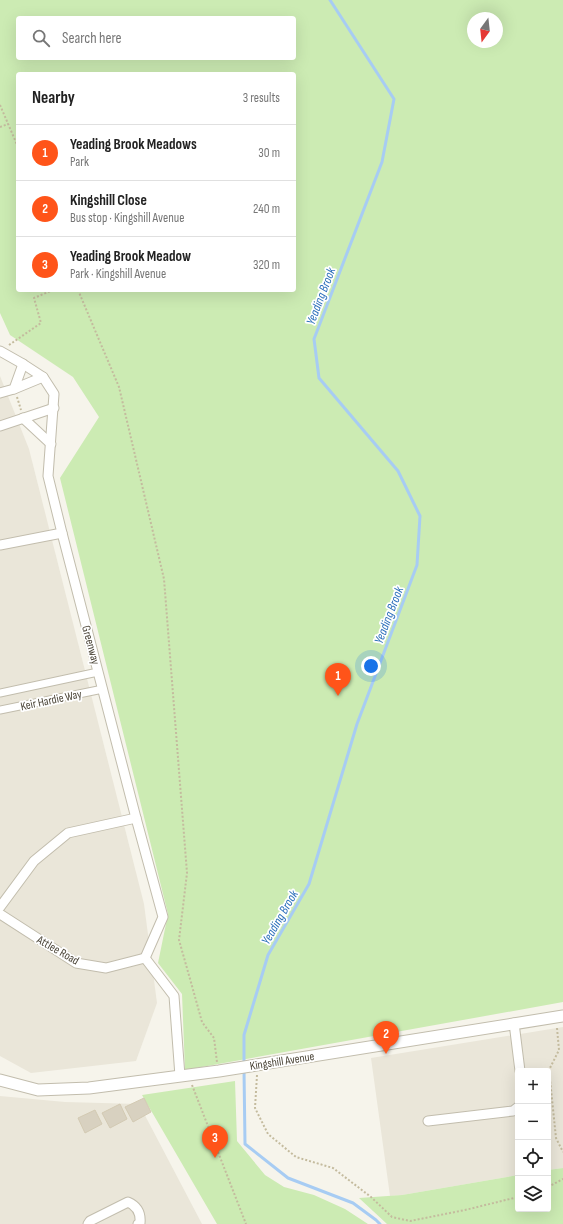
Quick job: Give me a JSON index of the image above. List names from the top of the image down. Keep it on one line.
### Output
{"streets":{"street":["Greenway","Keir Hardie Way","Attlee Road","Kingshill Avenue"]},"crossings":[["Greenway","Keir Hardie Way"],["Greenway","Attlee Road"]],"water":["Yeading Brook"],"north":"bottom","page":{"search":"Search here","heading":["Nearby","3 results"],"list":[{"mark":"1","name":"Yeading Brook Meadows","note":"Park","value":"30 m"},{"mark":"2","name":"Kingshill Close","note":"Bus stop · Kingshill Avenue","value":"240 m"},{"mark":"3","name":"Yeading Brook Meadow","note":"Park · Kingshill Avenue","value":"320 m"}],"pins":["1","2","3"],"map_buttons":["+","−"]}}
